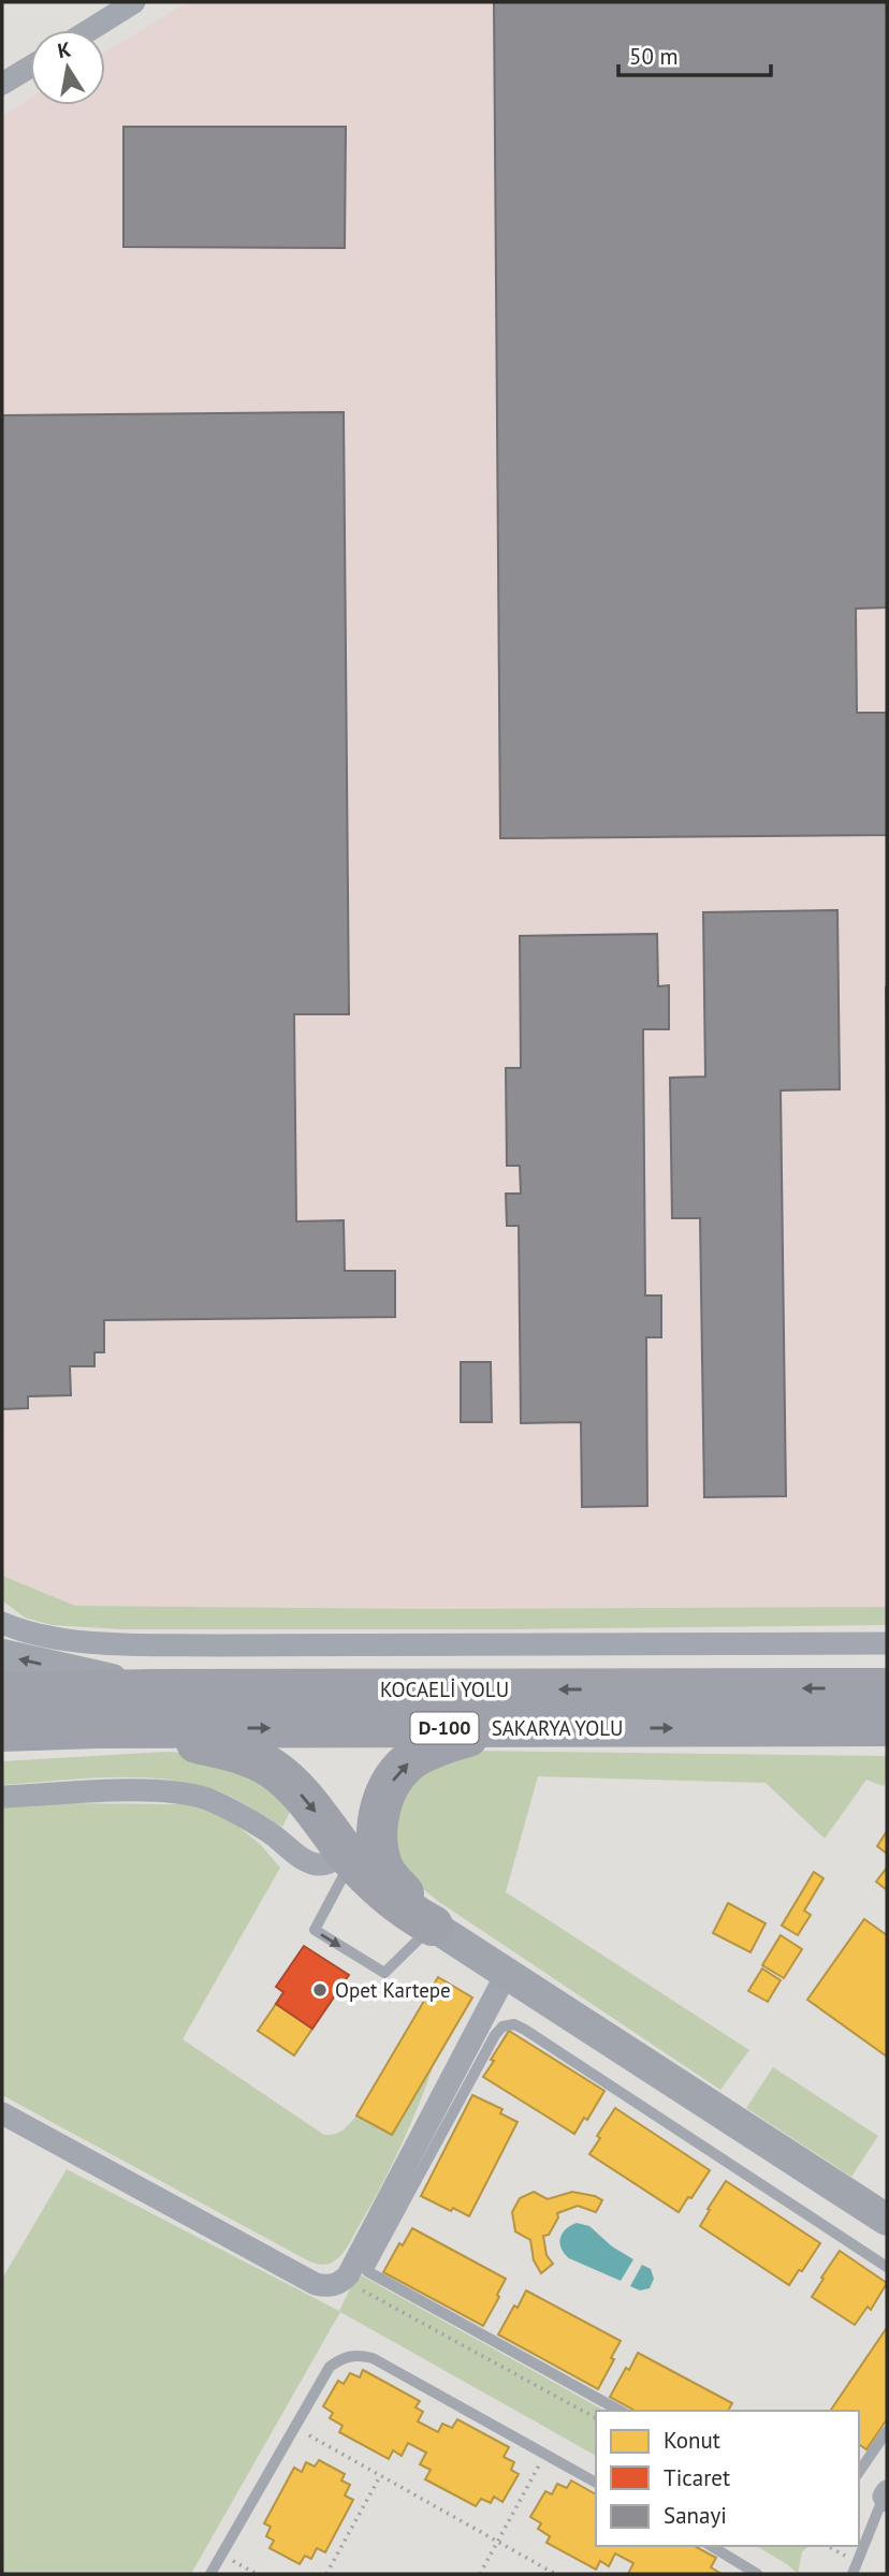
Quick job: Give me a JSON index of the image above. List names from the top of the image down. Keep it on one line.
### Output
{"streets":{"highway":["KOCAELİ YOLU","D-100","SAKARYA YOLU"]},"one_way":["KOCAELİ YOLU","SAKARYA YOLU"],"places":["Opet Kartepe"],"legend":["Konut","Ticaret","Sanayi"],"scale_bar":"50 m","north":"top"}
